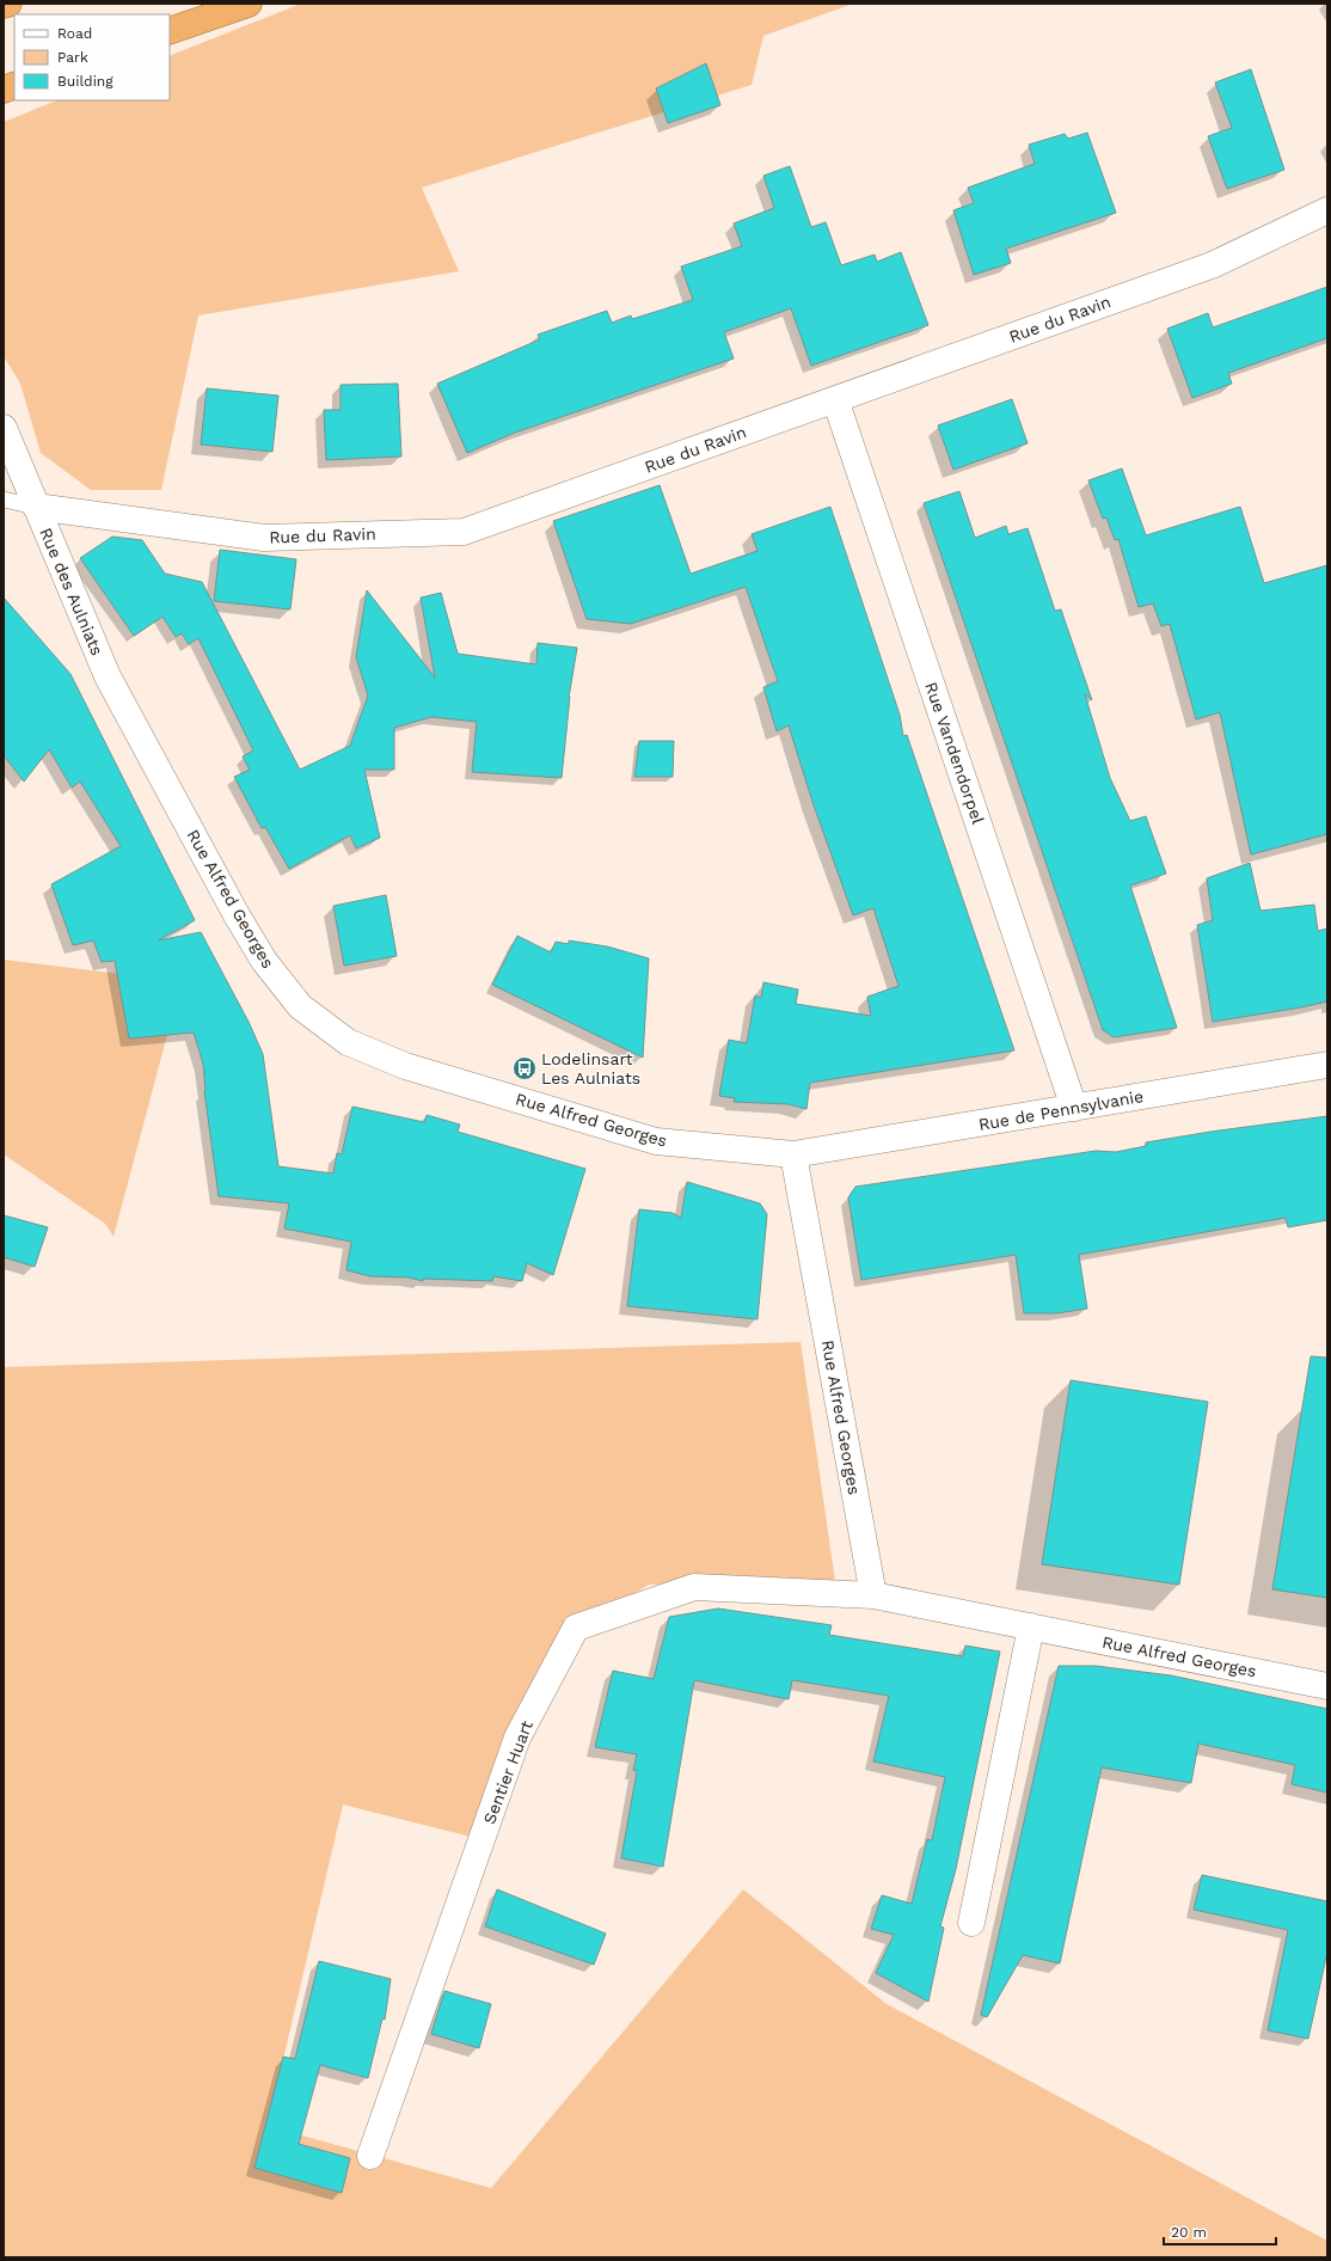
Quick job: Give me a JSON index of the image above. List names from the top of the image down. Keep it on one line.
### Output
{"streets":{"street":["Rue du Ravin","Rue des Aulniats","Rue Vandendorpel","Rue Alfred Georges","Rue de Pennsylvanie","Sentier Huart"]},"crossings":[["Rue du Ravin","Rue des Aulniats"],["Rue du Ravin","Rue Vandendorpel"],["Rue des Aulniats","Rue Alfred Georges"],["Rue Vandendorpel","Rue de Pennsylvanie"],["Rue Alfred Georges","Rue de Pennsylvanie"],["Rue Alfred Georges","Sentier Huart"]],"places":{"bus stop":["Lodelinsart Les Aulniats"]},"legend":["Road","Park","Building"],"scale_bar":"20 m"}
